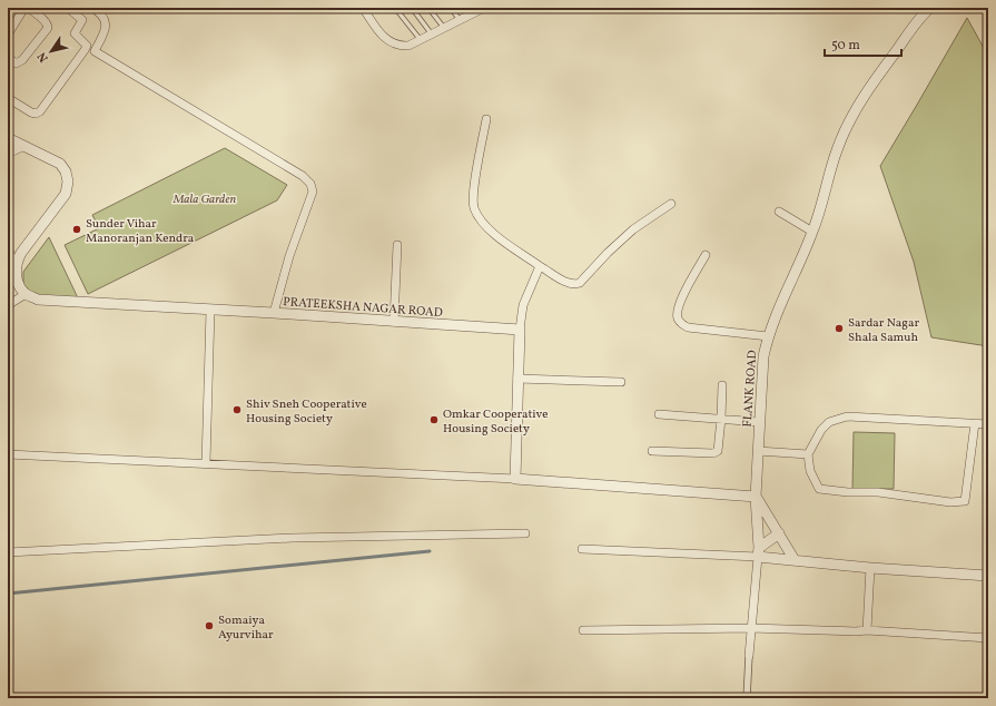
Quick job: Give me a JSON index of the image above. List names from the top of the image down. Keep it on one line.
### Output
{"streets":{"street":["PRATEEKSHA NAGAR ROAD","FLANK ROAD"]},"parks":["Mala Garden"],"places":["Sunder Vihar Manoranjan Kendra","Sardar Nagar Shala Samuh","Shiv Sneh Cooperative Housing Society","Omkar Cooperative Housing Society","Somaiya Ayurvihar"],"scale_bar":"50 m","north":"bottom left"}
